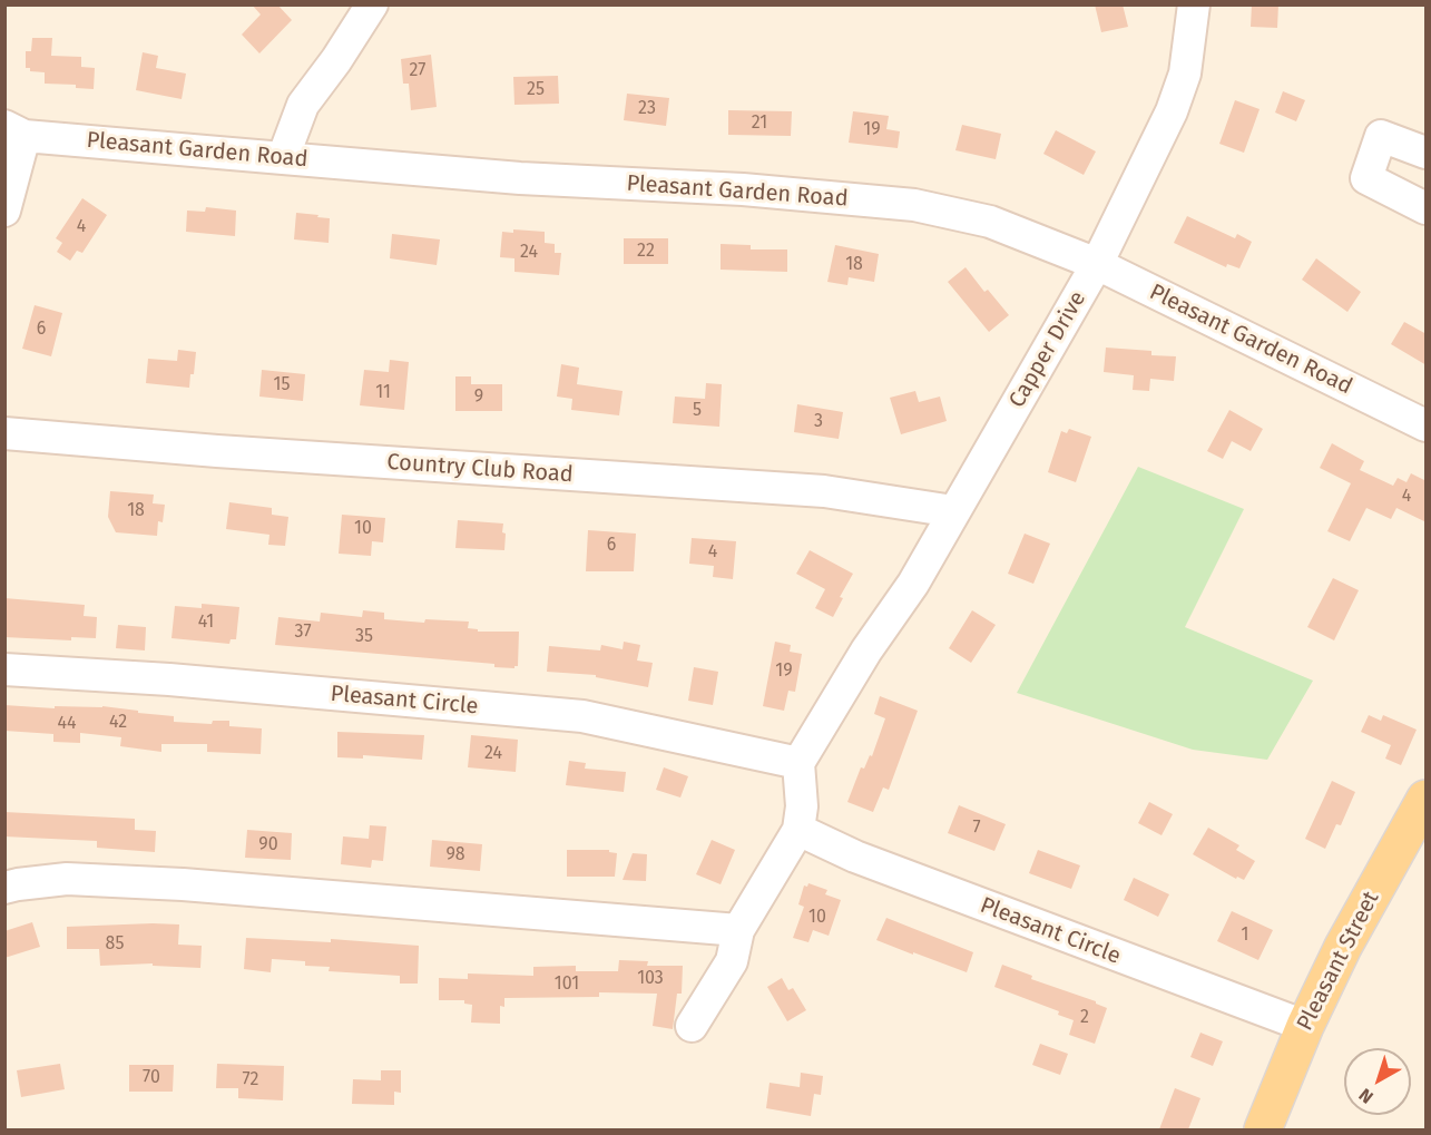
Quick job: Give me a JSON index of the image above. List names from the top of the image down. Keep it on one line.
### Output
{"streets":{"main road":["Pleasant Street"],"street":["Pleasant Garden Road","Capper Drive","Country Club Road","Pleasant Circle"]},"crossings":[["Pleasant Garden Road","Capper Drive"],["Capper Drive","Country Club Road"],["Capper Drive","Pleasant Circle"],["Pleasant Circle","Pleasant Street"]],"house_numbers":["27","25","23","21","19","4","22","24","18","6","15","11","9","5","3","4","18","10","6","4","41","37","35","19","42","44","24","7","90","98","10","1","85","103","101","2","70","72"],"north":"bottom left"}
